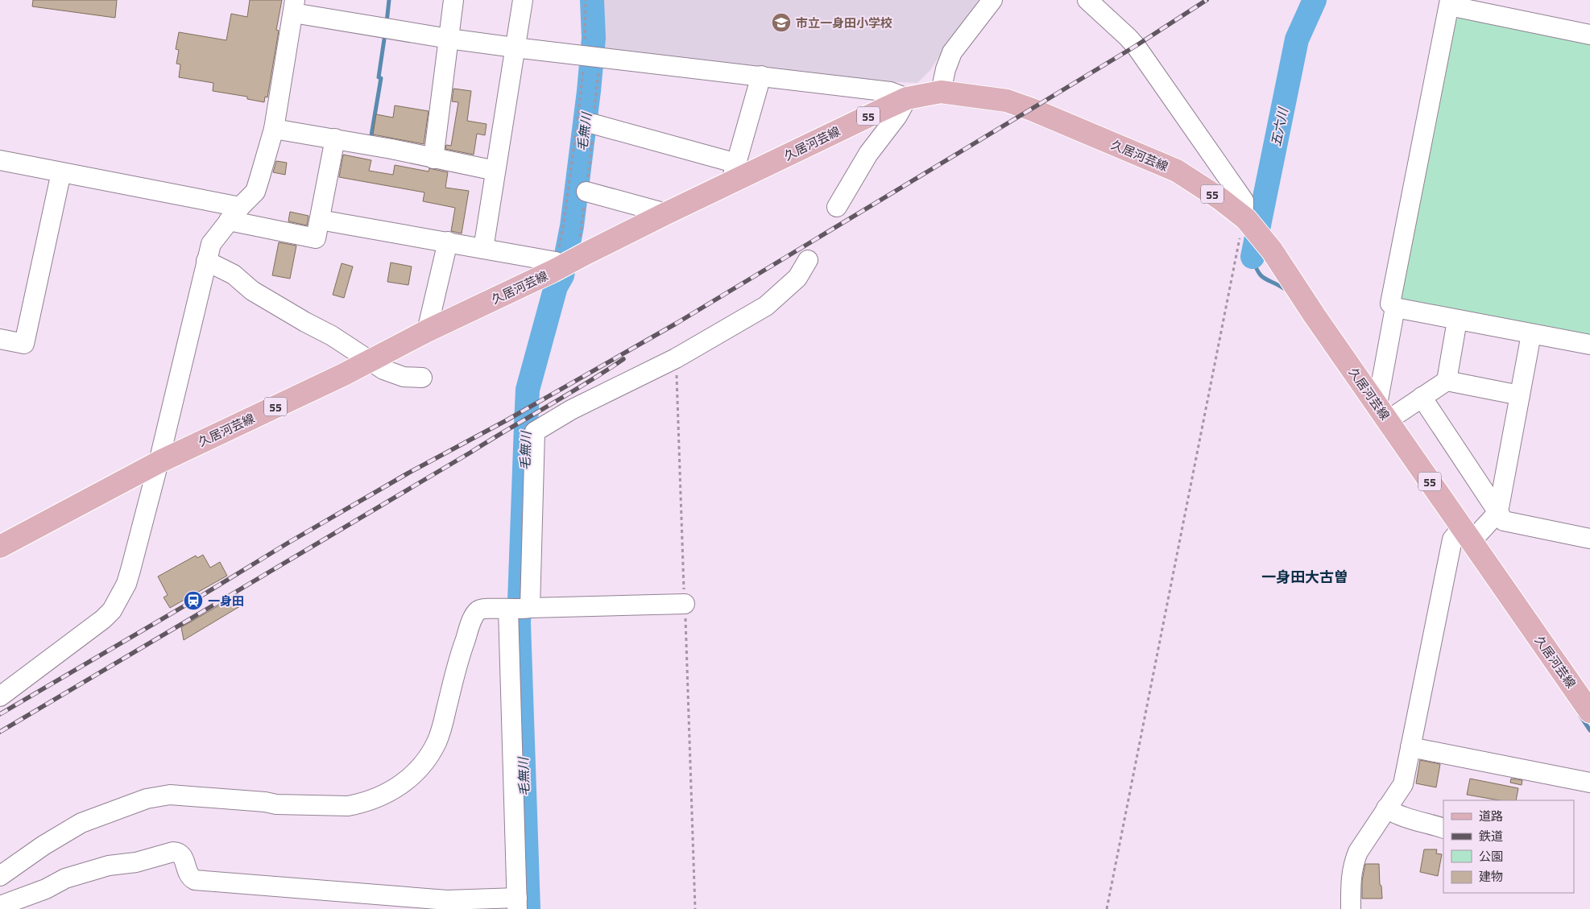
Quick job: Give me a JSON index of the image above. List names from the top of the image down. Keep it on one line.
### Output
{"streets":{"main road":["55","久居河芸線"]},"districts":["一身田大古曽"],"water":["五六川","毛無川"],"places":{"school or university":["市立一身田小学校"],"station":["一身田"]},"legend":["道路","鉄道","公園","建物"]}
